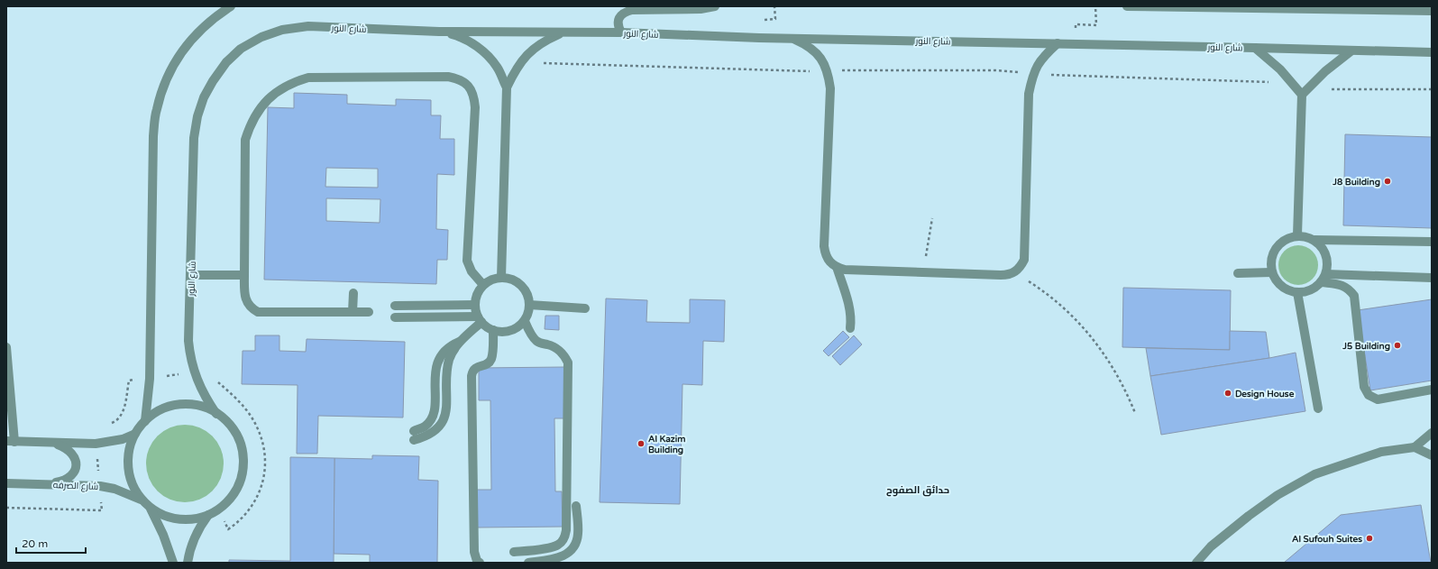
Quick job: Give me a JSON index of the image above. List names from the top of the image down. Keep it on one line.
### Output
{"streets":{"street":["شارع النور","شارع الصرفه"]},"crossings":[["شارع النور","شارع الصرفه"]],"districts":["حدائق الصفوح"],"places":["J8 Building","J5 Building","Design House","Al Kazim Building","Al Sufouh Suites"],"scale_bar":"20 m"}
